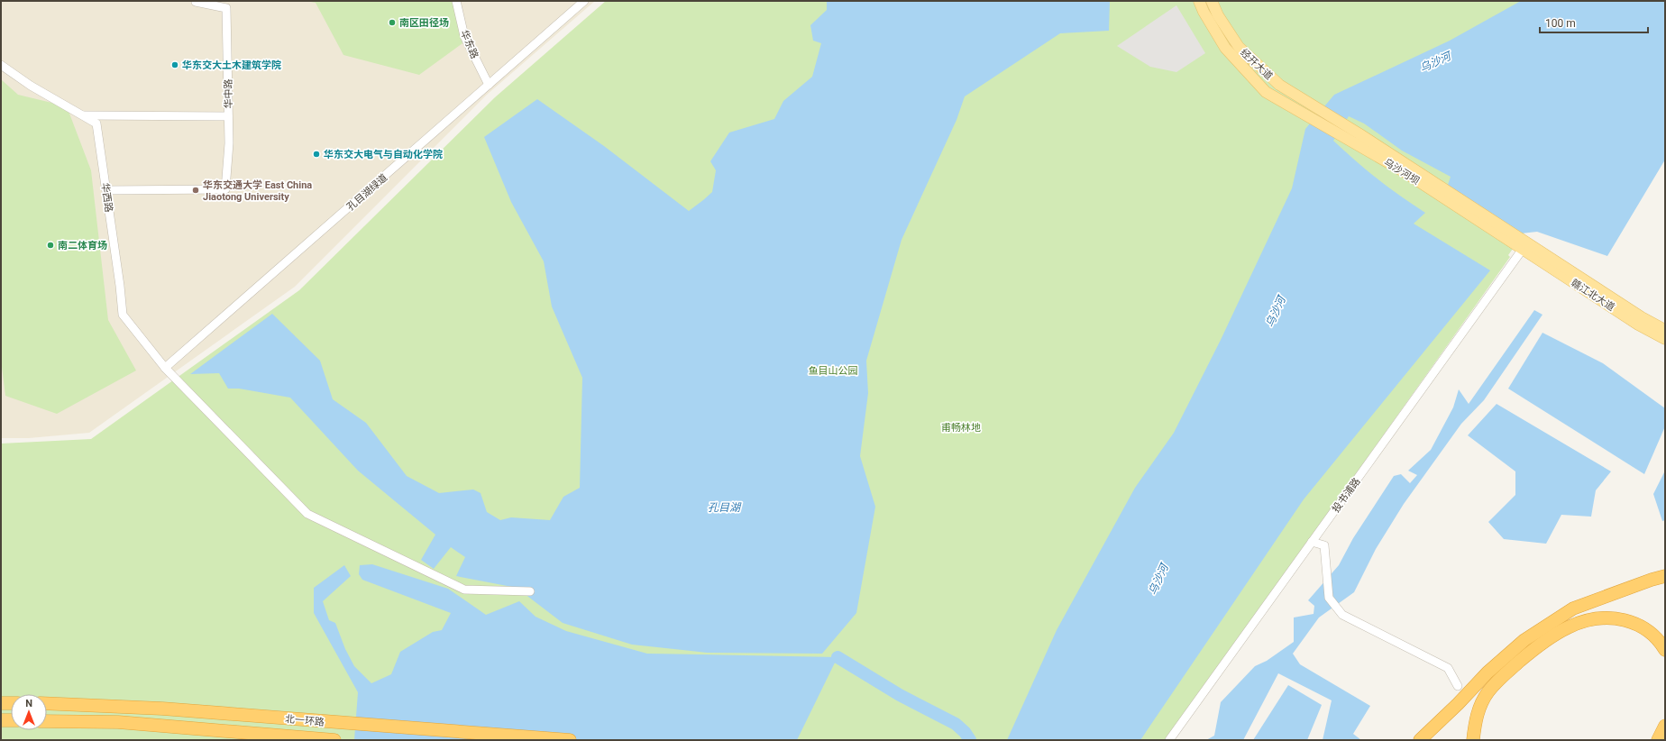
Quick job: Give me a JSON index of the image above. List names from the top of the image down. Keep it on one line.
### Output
{"streets":{"highway":["北一环路"],"main road":["经开大道","乌沙河坝","赣江北大道"],"street":["华东路","华中路","孔目湖绿道","华西路","投书浦路"]},"crossings":[["华东路","孔目湖绿道"],["经开大道","乌沙河坝"],["华中路","华西路"],["乌沙河坝","赣江北大道"],["乌沙河坝","投书浦路"],["孔目湖绿道","华西路"],["赣江北大道","投书浦路"]],"water":["乌沙河","孔目湖"],"parks":["鱼目山公园","甫畅林地"],"places":["南区田径场","华东交大土木建筑学院","华东交大电气与自动化学院","华东交通大学 East China Jiaotong University","南二体育场"],"scale_bar":"100 m","north":"top"}
